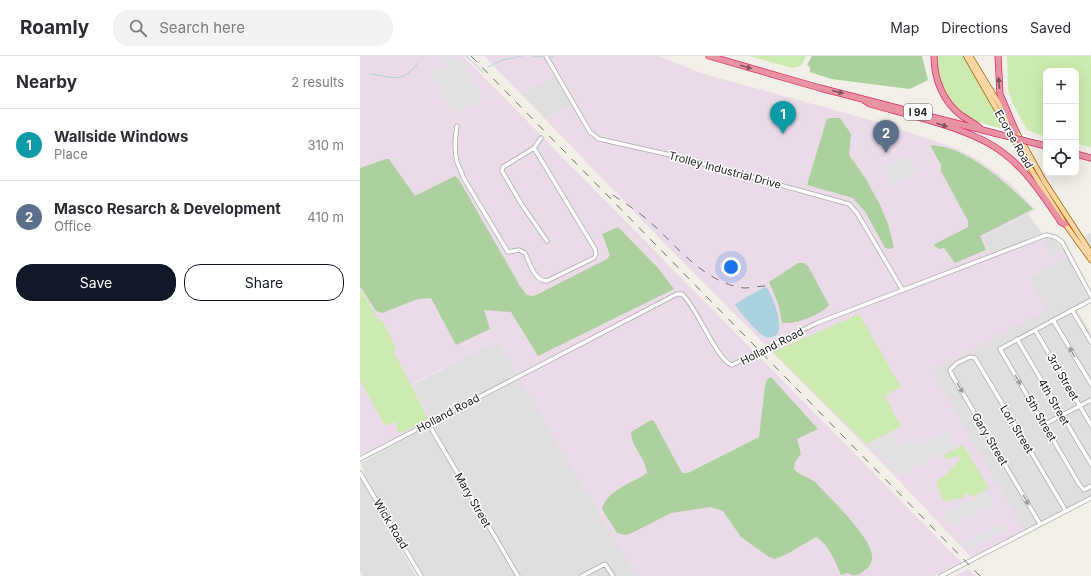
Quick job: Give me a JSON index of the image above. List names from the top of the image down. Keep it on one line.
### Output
{"streets":{"highway":["I 94"],"main road":["Ecorse Road"],"street":["Trolley Industrial Drive","Holland Road","3rd Street","4th Street","5th Street","Lori Street","Gary Street","Mary Street","Wick Road"]},"crossings":[["Trolley Industrial Drive","Holland Road"],["Holland Road","Mary Street"],["4th Street","5th Street"],["Lori Street","Gary Street"]],"one_way":["5th Street","Gary Street"],"page":{"header":"Roamly","search":"Search here","nav":["Map","Directions","Saved"],"heading":["Nearby","2 results"],"map_buttons":["+","−"],"pins":["1","2"],"list":[{"mark":"1","name":"Wallside Windows","note":"Place","value":"310 m"},{"mark":"2","name":"Masco Resarch & Development","note":"Office","value":"410 m"}],"buttons":["Save","Share"]}}
